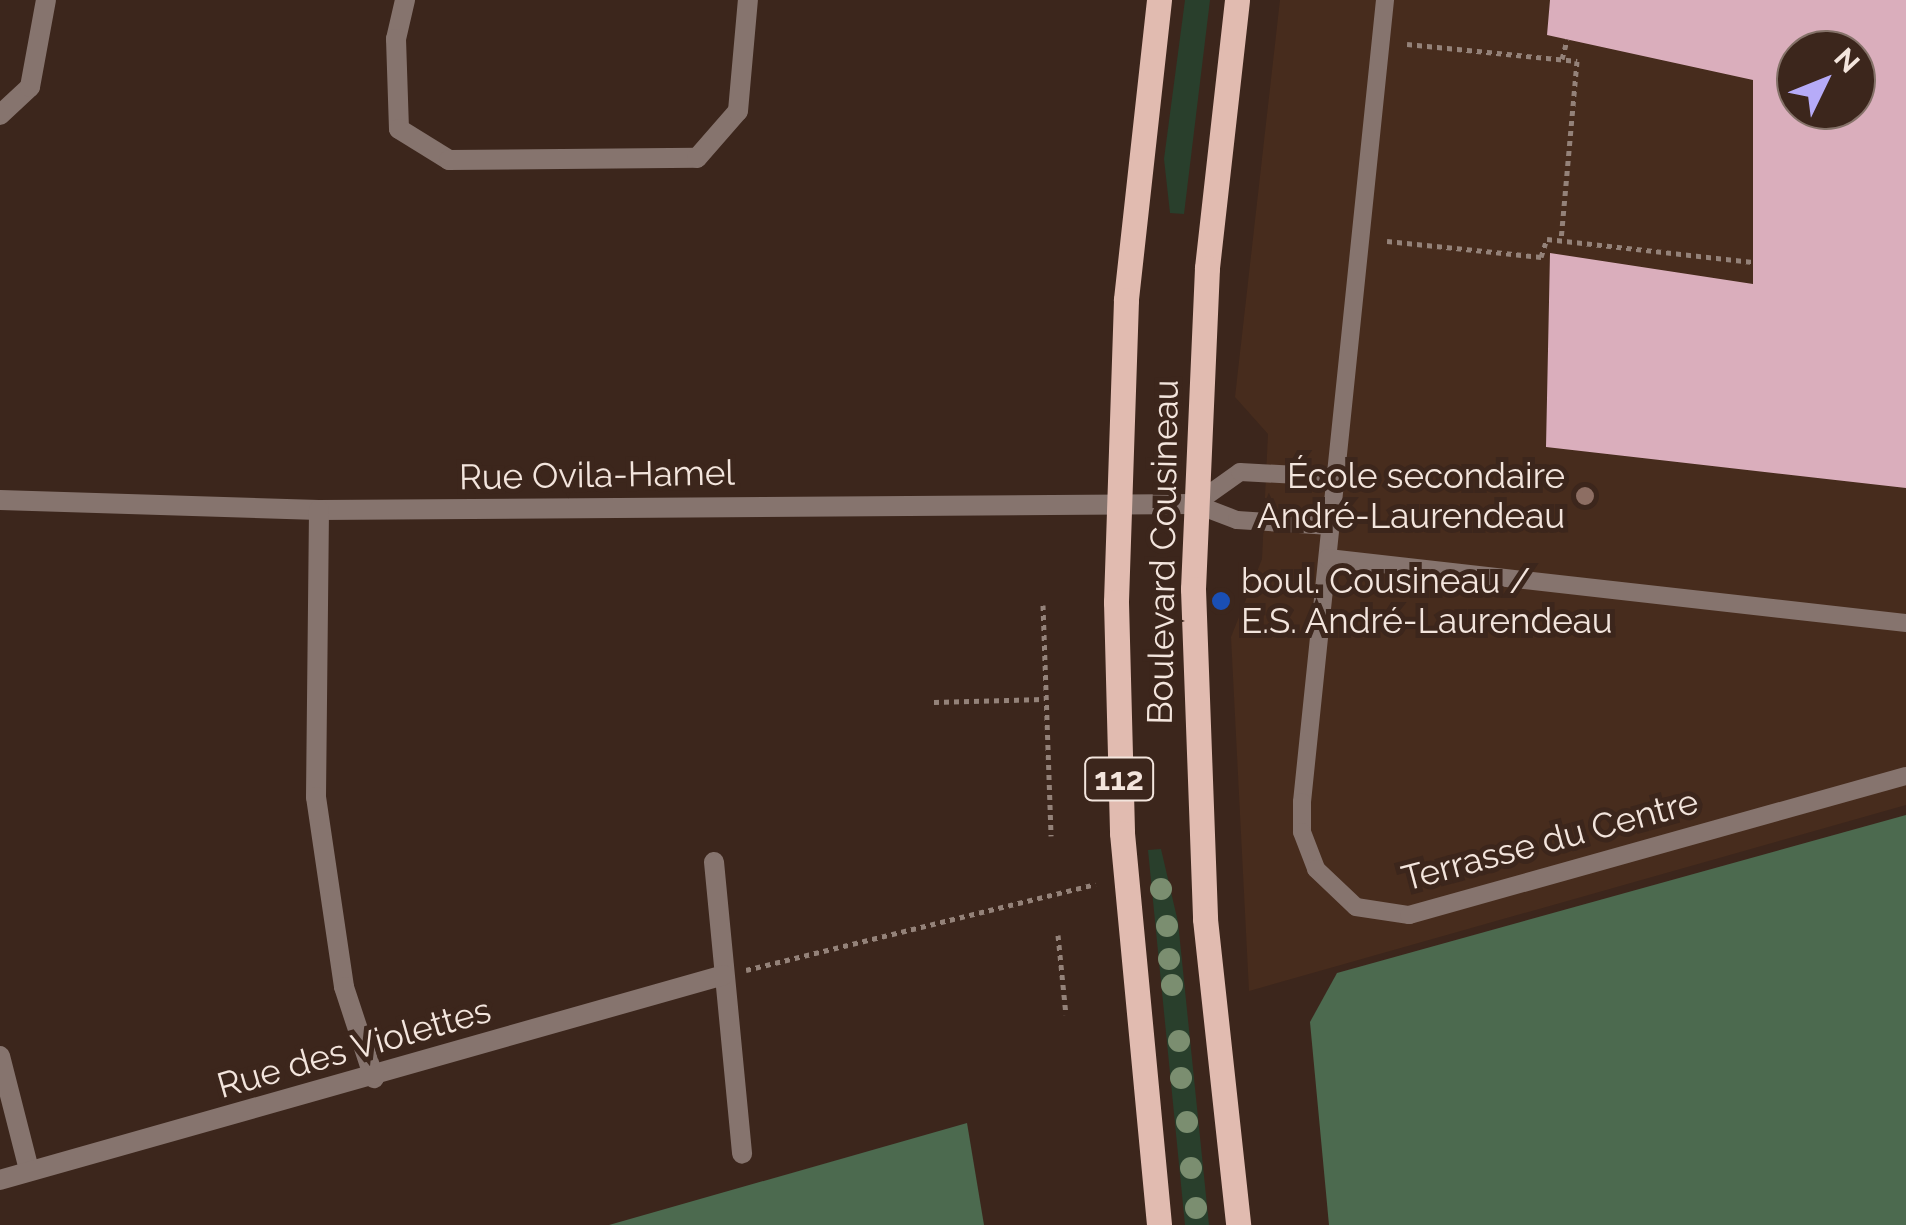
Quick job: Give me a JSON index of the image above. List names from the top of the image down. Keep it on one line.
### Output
{"streets":{"main road":["Boulevard Cousineau","112"],"street":["Rue Ovila-Hamel","Rue des Violettes"],"lane":["Terrasse du Centre"]},"crossings":[["Rue Ovila-Hamel","Boulevard Cousineau"],["Rue Ovila-Hamel","Terrasse du Centre"]],"places":["École secondaire André-Laurendeau","boul. Cousineau / E.S. André-Laurendeau"],"north":"top right"}
